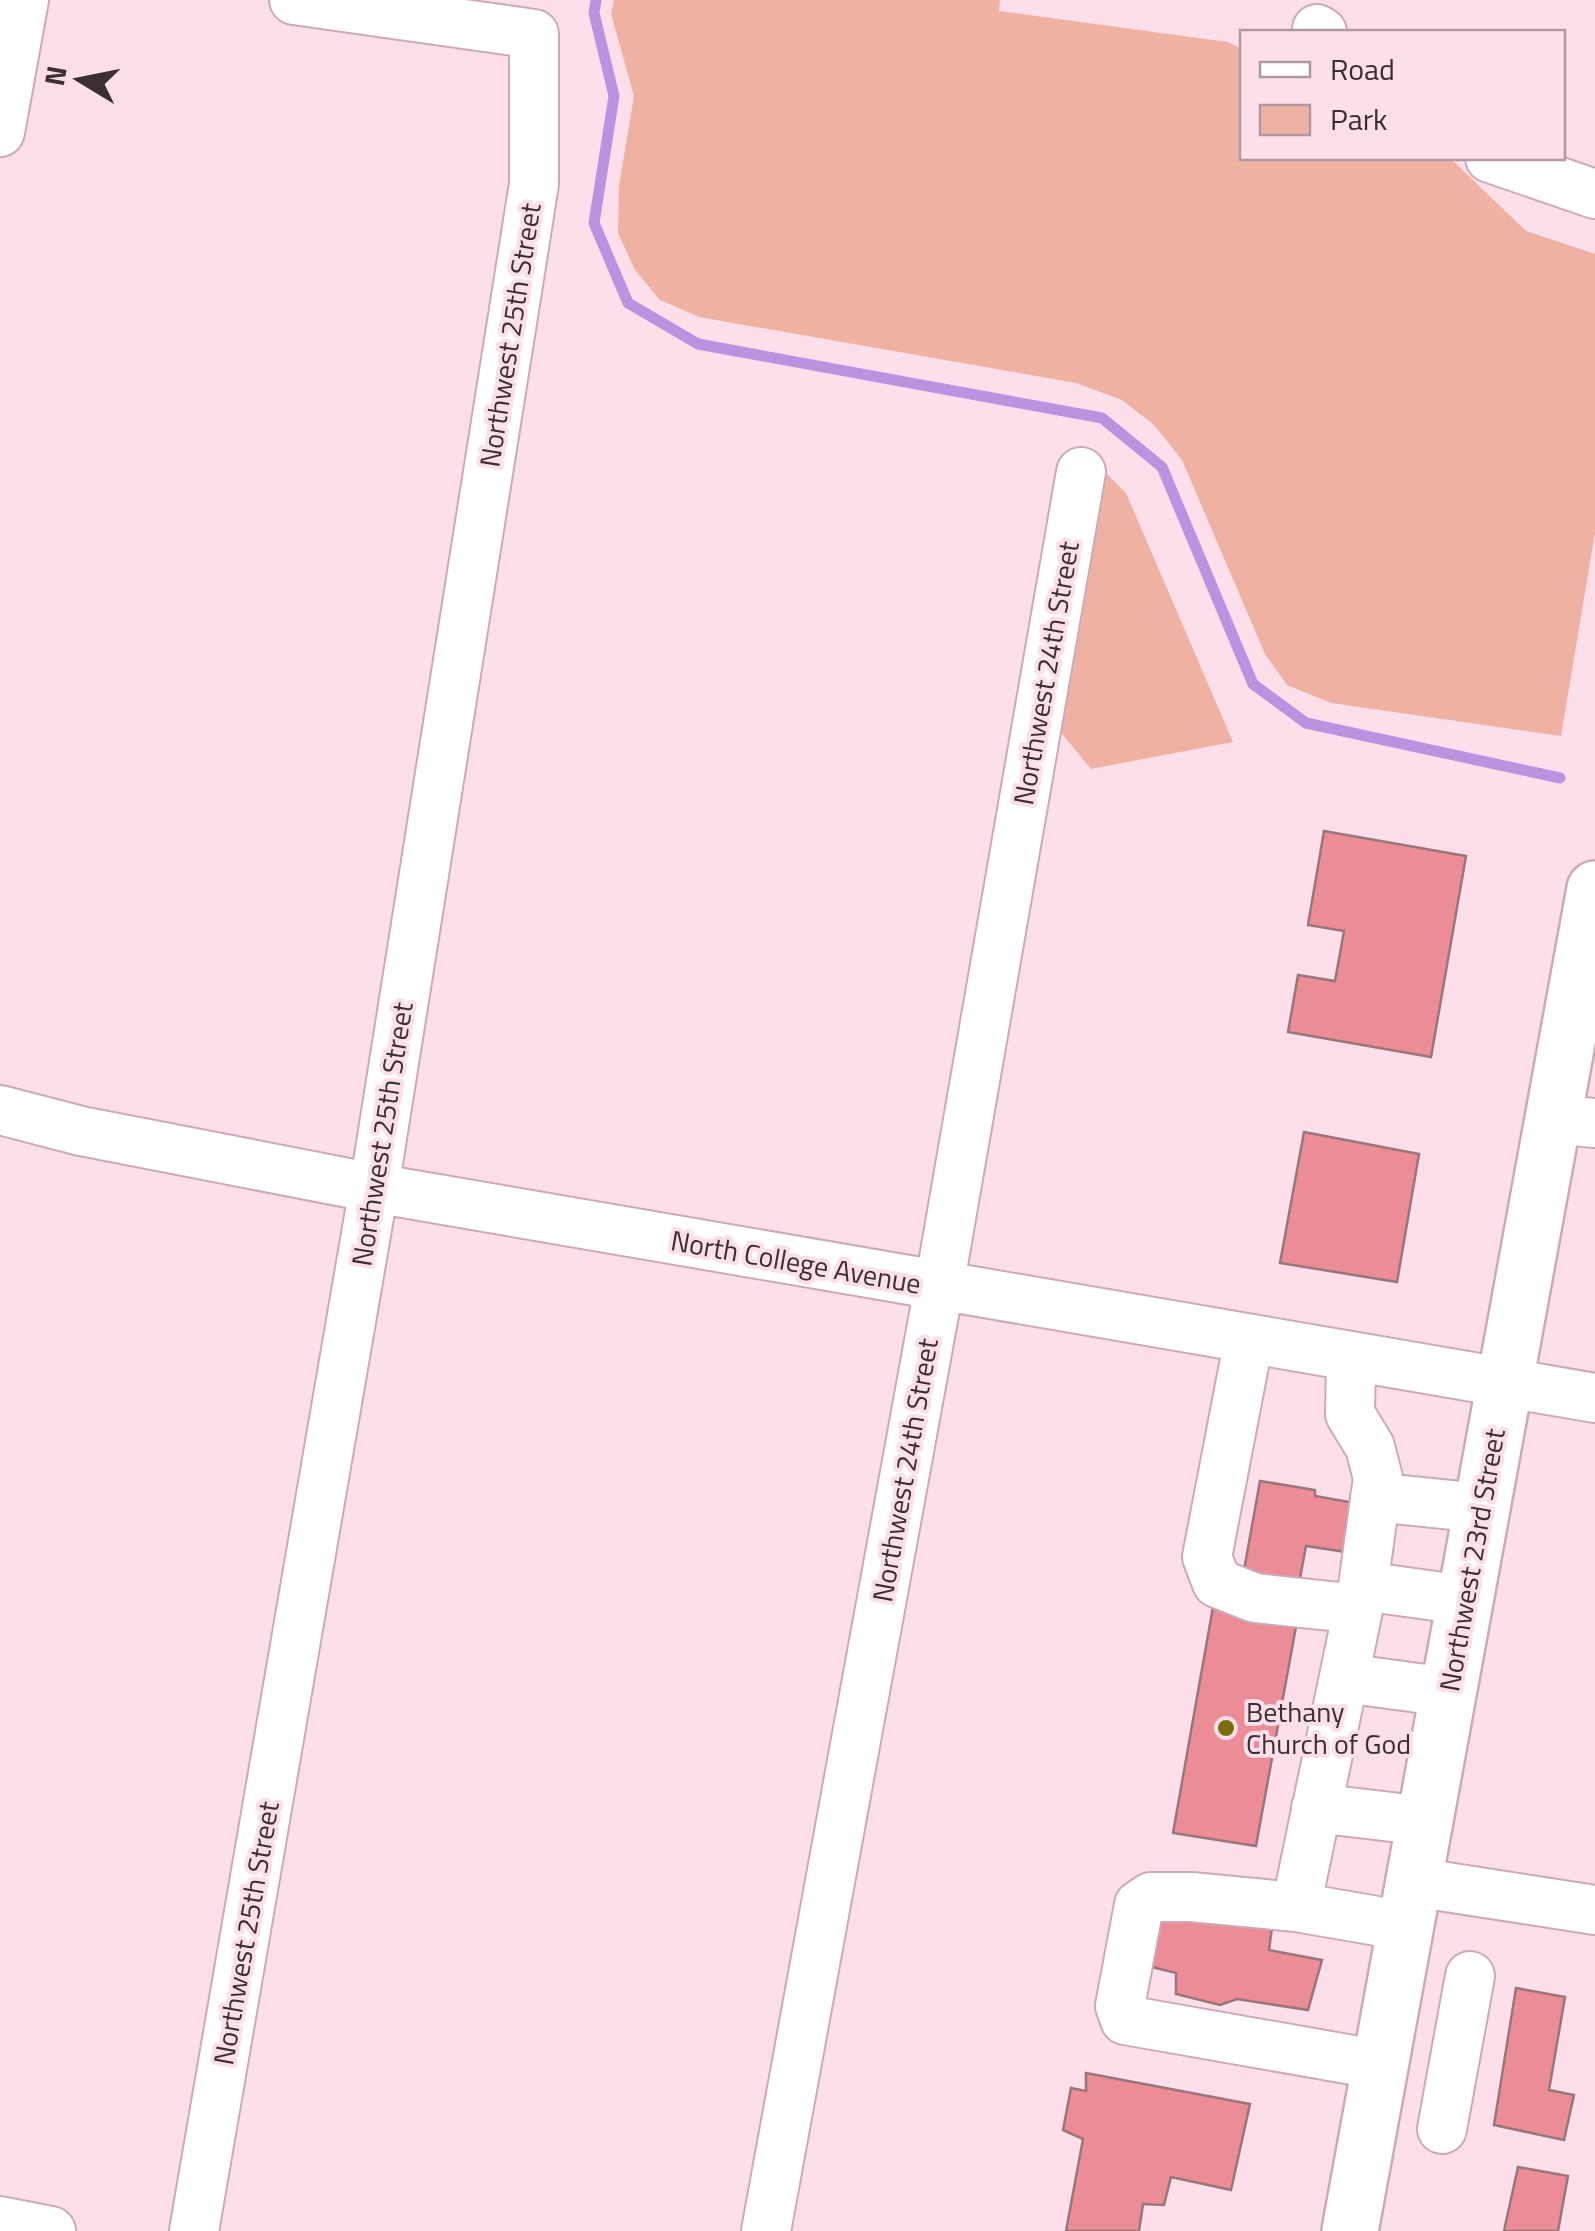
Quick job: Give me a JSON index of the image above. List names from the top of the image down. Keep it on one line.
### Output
{"streets":{"main road":["Northwest 23rd Street"],"street":["Northwest 25th Street","Northwest 24th Street","North College Avenue"]},"crossings":[["Northwest 25th Street","North College Avenue"],["Northwest 24th Street","North College Avenue"],["North College Avenue","Northwest 23rd Street"]],"places":["Bethany Church of God"],"legend":["Road","Park"],"north":"left"}
